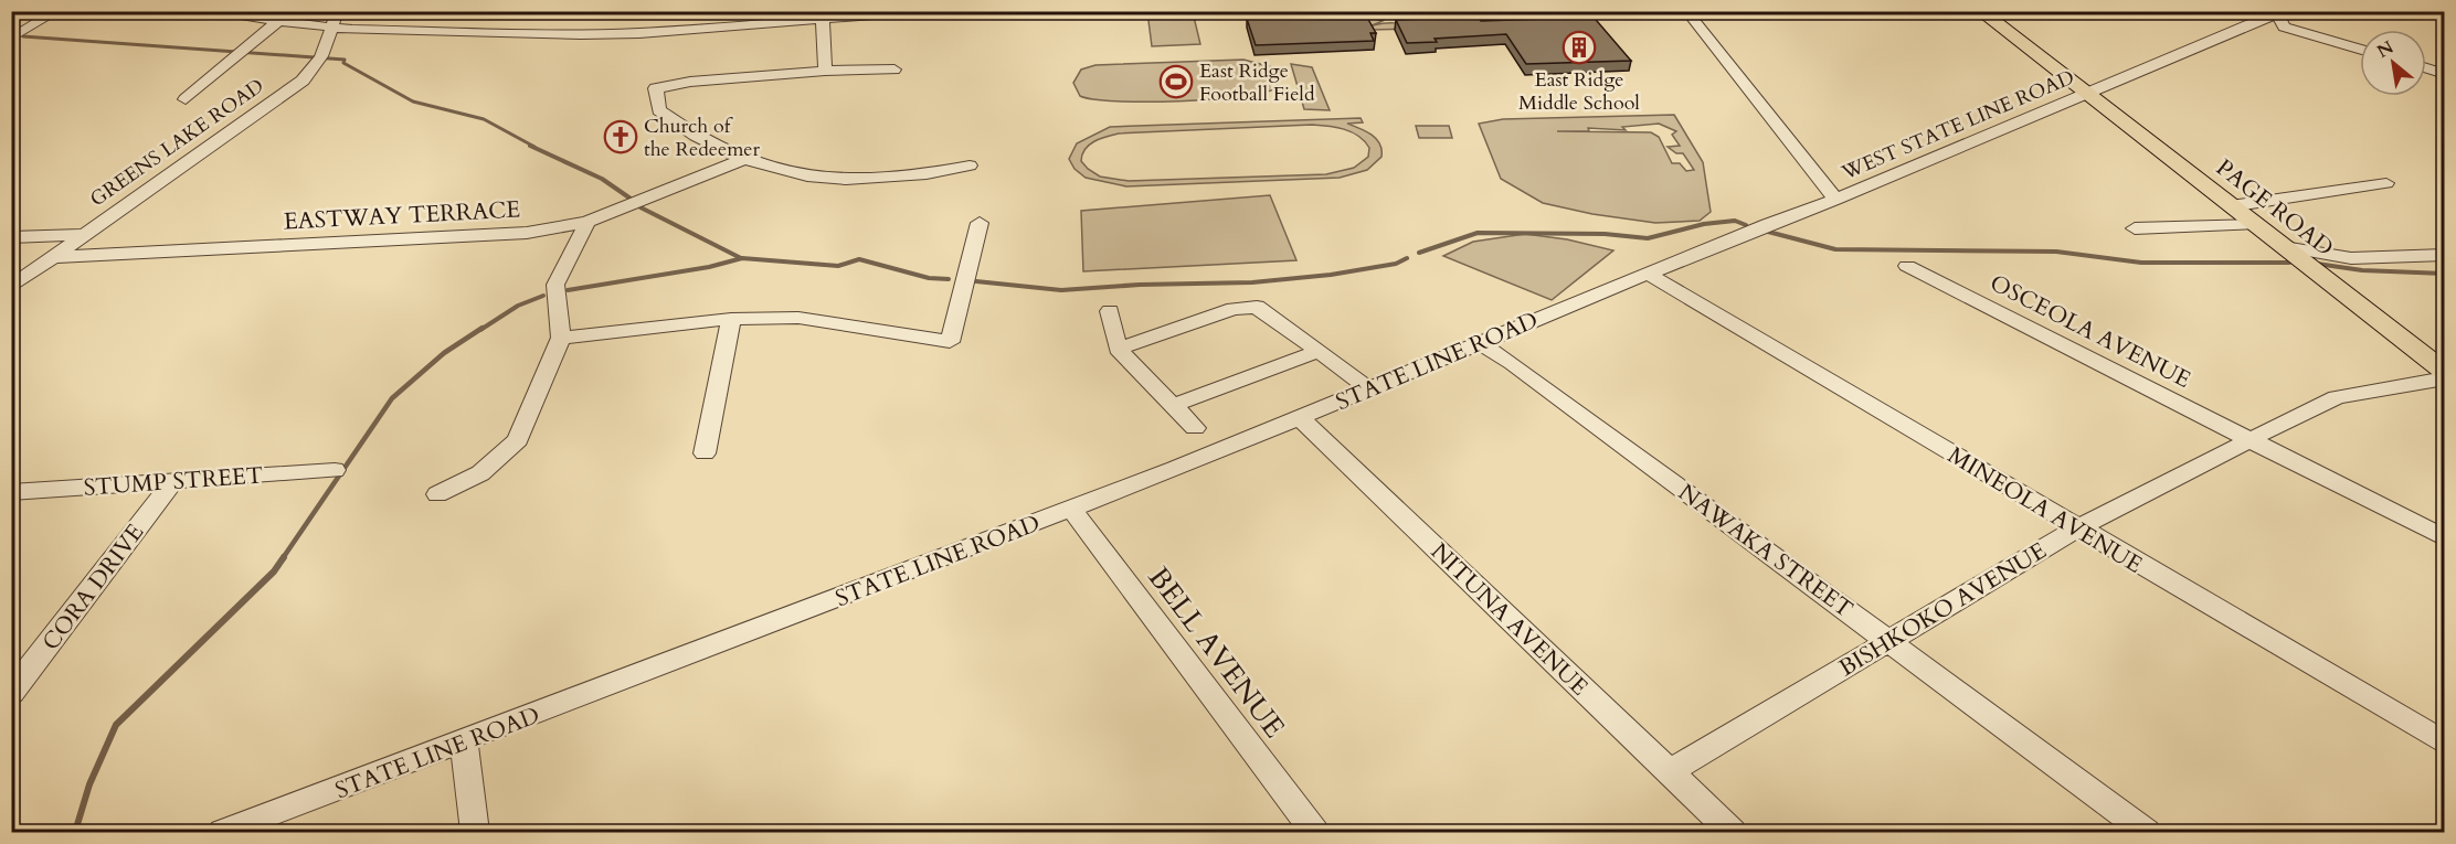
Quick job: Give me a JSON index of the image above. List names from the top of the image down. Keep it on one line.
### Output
{"streets":{"main road":["PAGE ROAD"],"street":["WEST STATE LINE ROAD","GREENS LAKE ROAD","EASTWAY TERRACE","OSCEOLA AVENUE","STATE LINE ROAD","STUMP STREET","MINEOLA AVENUE","NAWAKA STREET","CORA DRIVE","BISHKOKO AVENUE","NITUNA AVENUE","BELL AVENUE"]},"crossings":[["WEST STATE LINE ROAD","PAGE ROAD"],["WEST STATE LINE ROAD","STATE LINE ROAD"],["WEST STATE LINE ROAD","MINEOLA AVENUE"],["GREENS LAKE ROAD","EASTWAY TERRACE"],["OSCEOLA AVENUE","BISHKOKO AVENUE"],["STATE LINE ROAD","MINEOLA AVENUE"],["STATE LINE ROAD","NAWAKA STREET"],["STATE LINE ROAD","NITUNA AVENUE"],["STATE LINE ROAD","BELL AVENUE"],["STUMP STREET","CORA DRIVE"],["MINEOLA AVENUE","BISHKOKO AVENUE"],["NAWAKA STREET","BISHKOKO AVENUE"],["BISHKOKO AVENUE","NITUNA AVENUE"]],"places":{"building":["East Ridge Middle School"],"sports":["East Ridge Football Field"],"church":["Church of the Redeemer"]},"north":"top left"}
